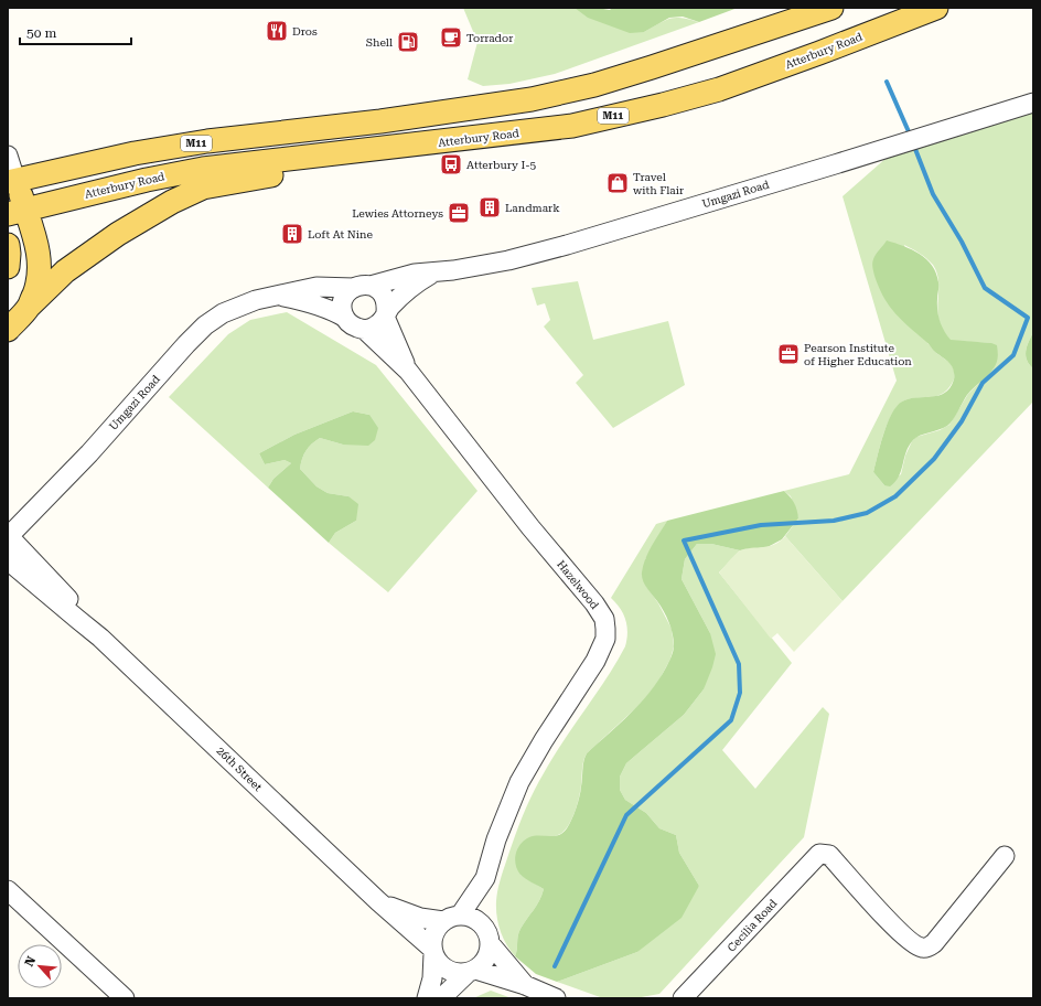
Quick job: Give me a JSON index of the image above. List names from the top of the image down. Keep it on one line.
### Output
{"streets":{"main road":["Atterbury Road","M11"],"street":["Umgazi Road","Hazelwood","26th Street","Cecilia Road"]},"crossings":[["Umgazi Road","26th Street"],["Hazelwood","26th Street"]],"places":{"restaurant":["Dros"],"cafe":["Torrador"],"fuel station":["Shell"],"bus stop":["Atterbury I-5"],"shop":["Travel with Flair"],"building":["Landmark","Loft At Nine"],"office":["Lewies Attorneys","Pearson Institute of Higher Education"]},"scale_bar":"50 m","north":"top left"}
